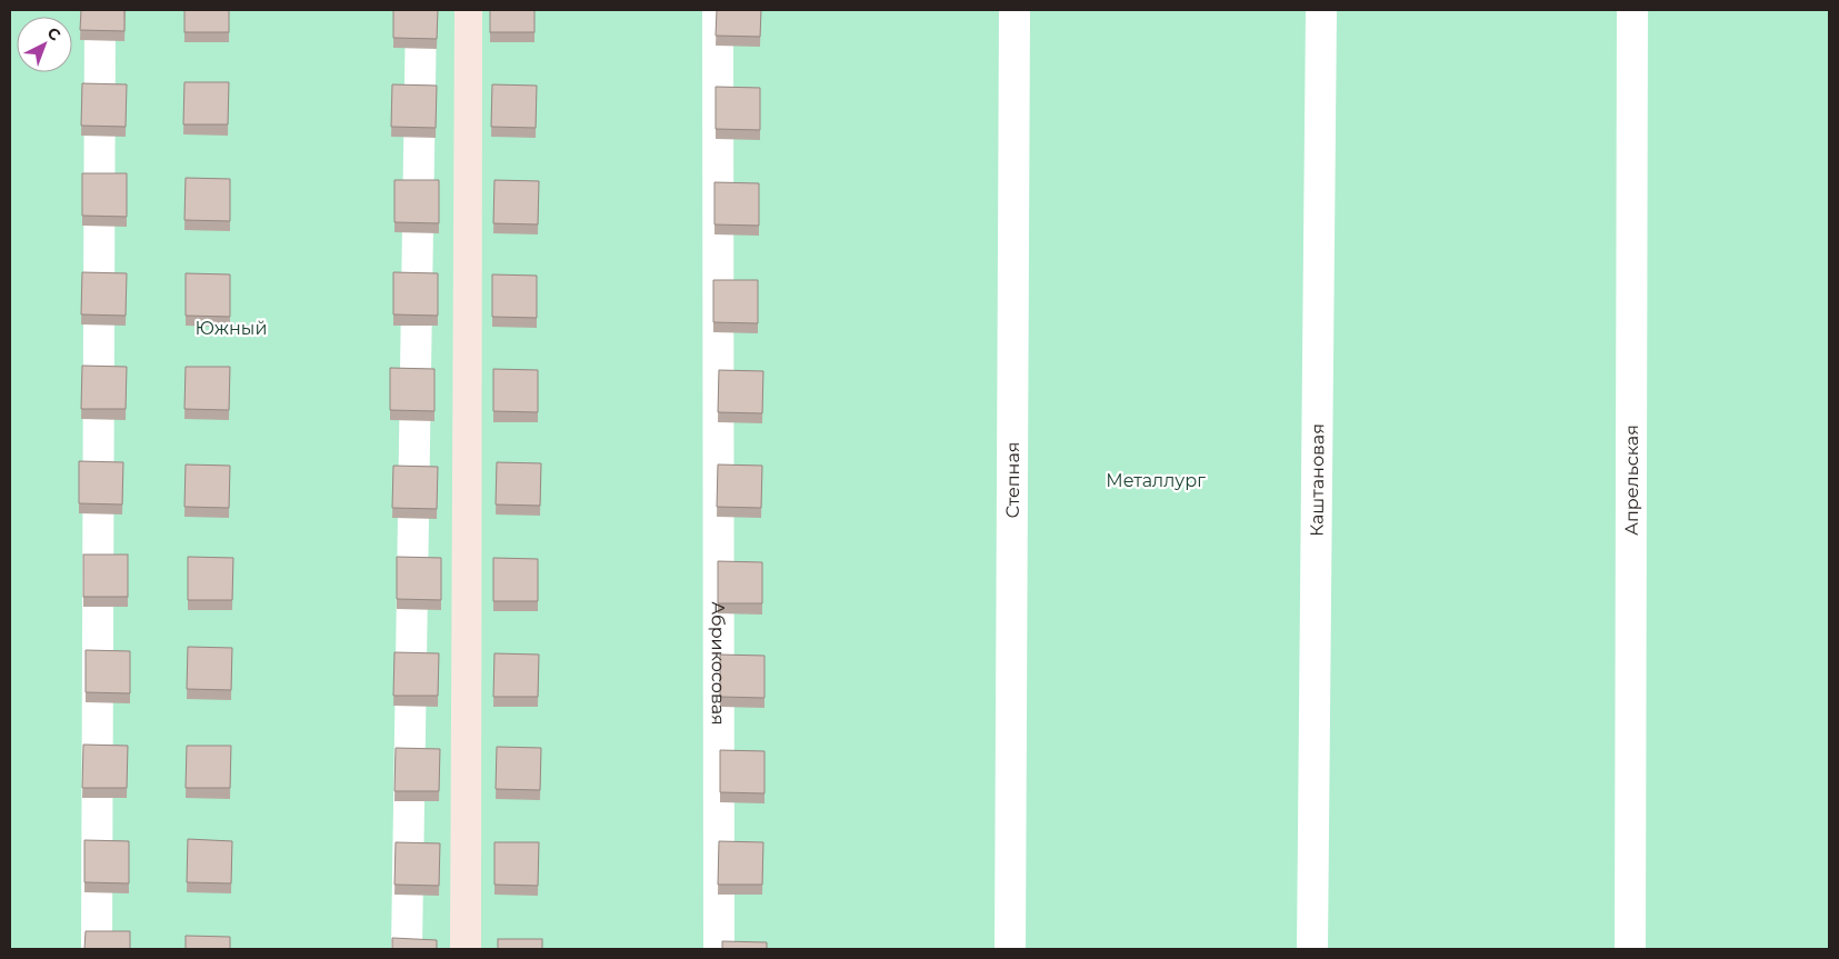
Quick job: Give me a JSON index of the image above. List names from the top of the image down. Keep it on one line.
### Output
{"streets":{"street":["Степная","Каштановая","Апрельская","Абрикосовая"]},"parks":["Южный","Металлург"],"north":"top right"}
